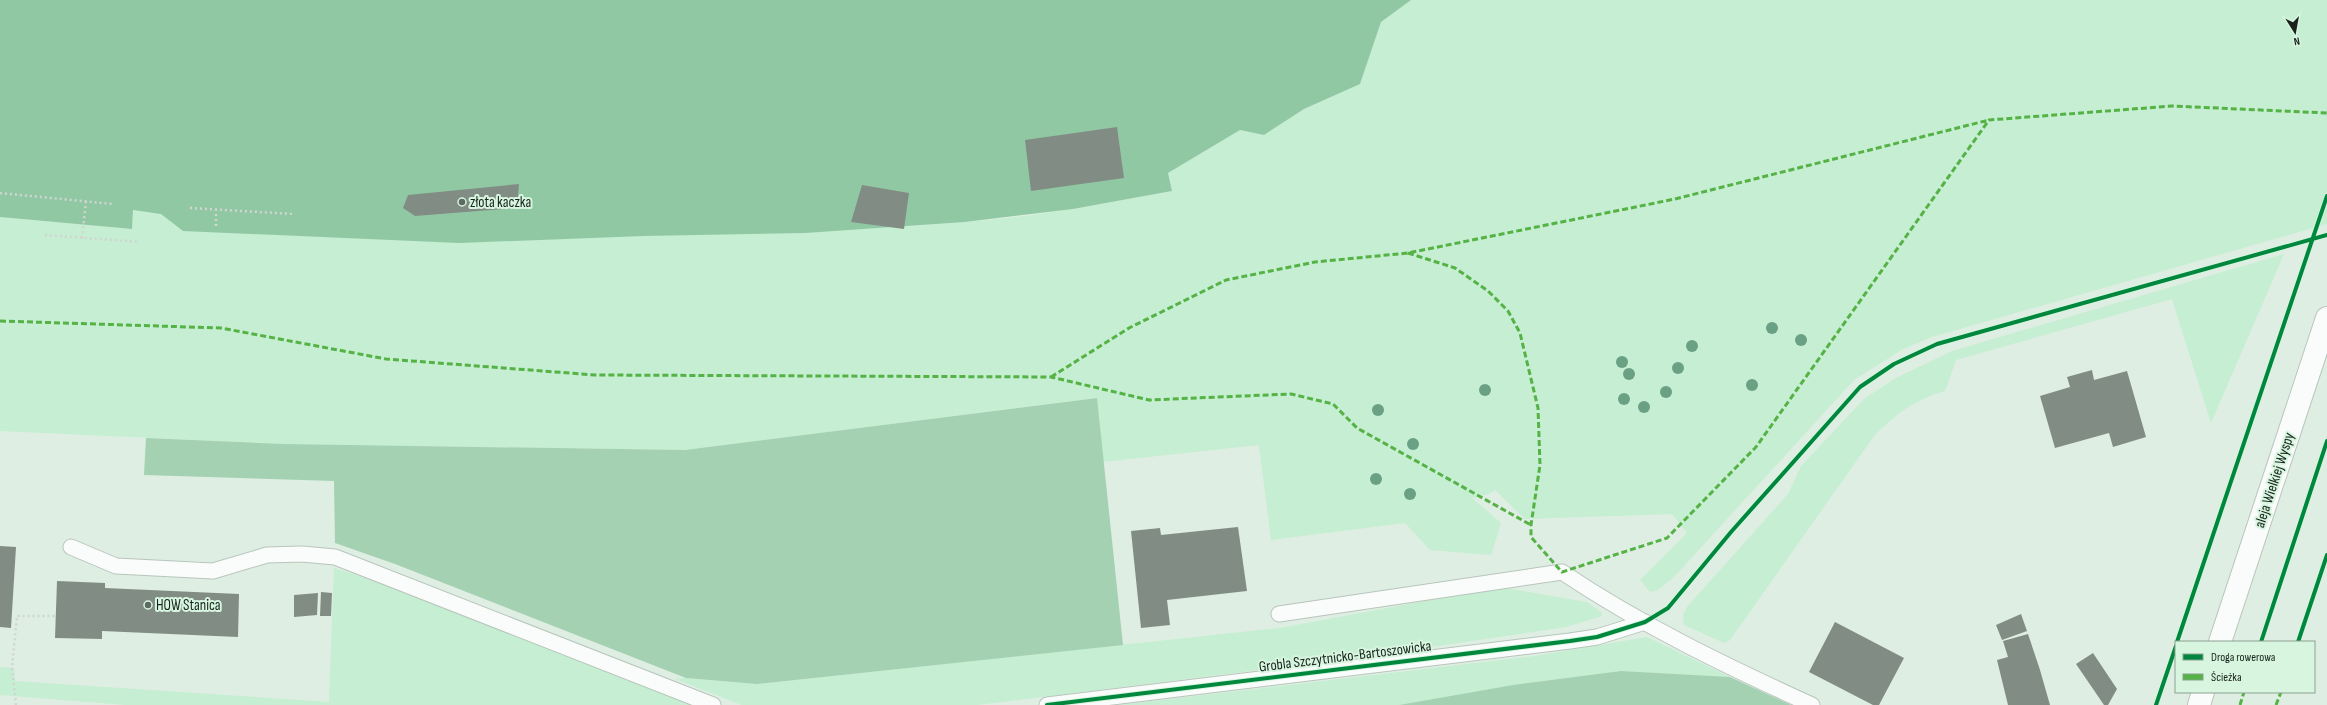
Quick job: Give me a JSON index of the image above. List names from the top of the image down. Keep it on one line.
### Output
{"streets":{"main road":["aleja Wielkiej Wyspy"],"lane":["Grobla Szczytnicko-Bartoszowicka"]},"places":["złota kaczka","HOW Stanica"],"legend":["Droga rowerowa","Ścieżka"],"north":"bottom"}
